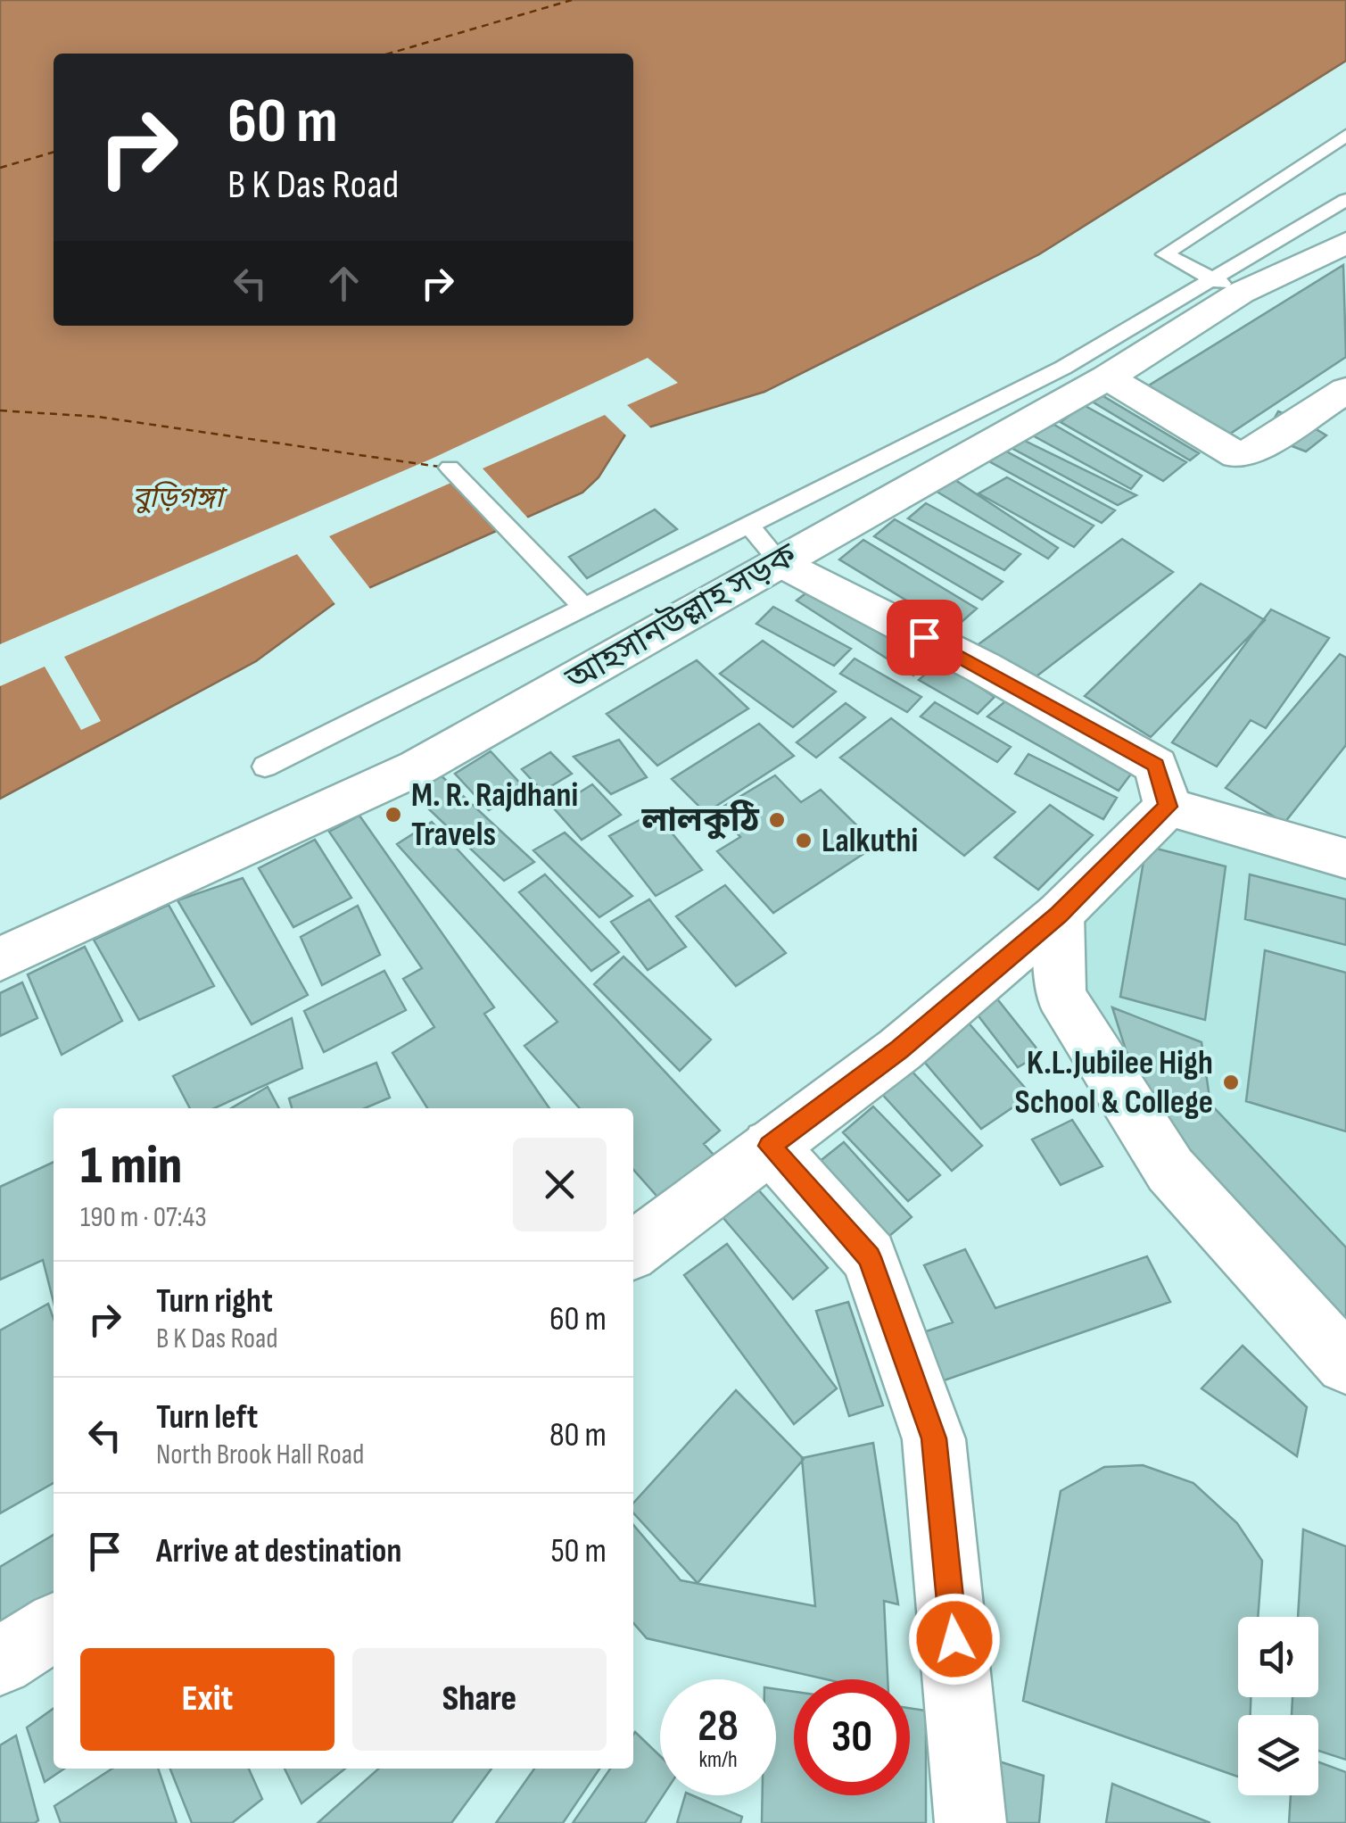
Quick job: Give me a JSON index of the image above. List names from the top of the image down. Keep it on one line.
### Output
{"streets":{"street":["আহসানউল্লাহ সড়ক"]},"water":["বুড়িগঙ্গা"],"places":["M. R. Rajdhani Travels","লালকুঠি","Lalkuthi","K.L.Jubilee High School & College"],"page":{"turn":["60 m","B K Das Road"],"heading":["1 min","190 m · 07:43"],"list":[{"name":"Turn right","note":"B K Das Road","value":"60 m"},{"name":"Turn left","note":"North Brook Hall Road","value":"80 m"},{"name":"Arrive at destination","value":"50 m"}],"buttons":["Exit","Share"],"speed":"28 km/h","limit":"30"}}
